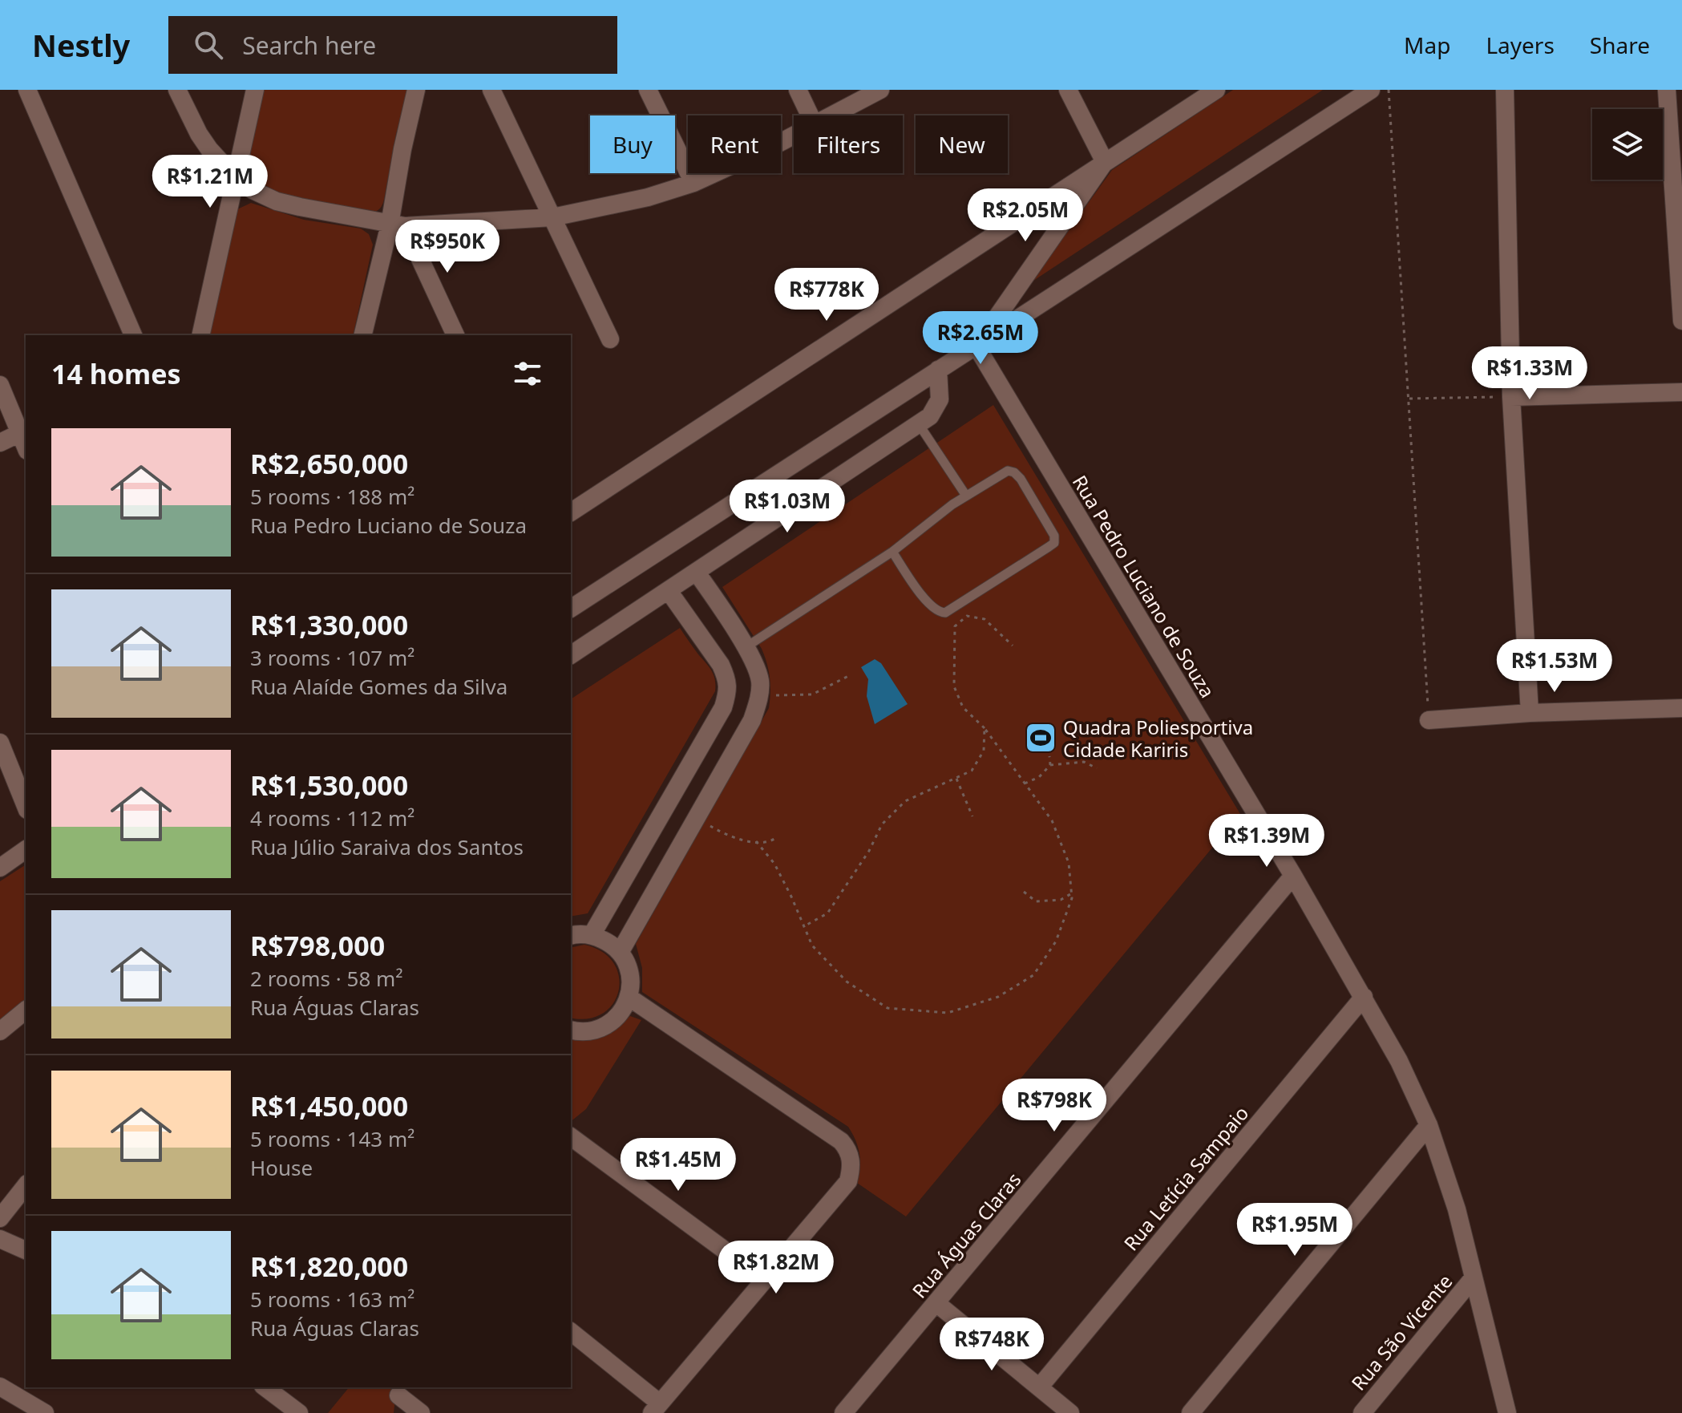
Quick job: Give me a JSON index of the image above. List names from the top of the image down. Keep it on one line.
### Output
{"streets":{"street":["Rua Pedro Luciano de Souza","Rua Letícia Sampaio","Rua Águas Claras","Rua São Vicente"]},"crossings":[["Rua Pedro Luciano de Souza","Rua Letícia Sampaio"],["Rua Pedro Luciano de Souza","Rua Águas Claras"],["Rua Pedro Luciano de Souza","Rua São Vicente"]],"places":{"sports":["Quadra Poliesportiva Cidade Kariris"]},"page":{"header":"Nestly","search":"Search here","nav":["Map","Layers","Share"],"chip":["Buy","Rent","Filters","New"],"price":["R$1.21M","R$2.05M","R$950K","R$778K","R$2.65M","R$1.33M","R$1.03M","R$1.53M","R$1.39M","R$798K","R$1.45M","R$1.95M","R$1.82M","R$748K"],"heading":"14 homes","list":[{"name":"R$2,650,000","note":"5 rooms · 188 m² · Rua Pedro Luciano de Souza"},{"name":"R$1,330,000","note":"3 rooms · 107 m² · Rua Alaíde Gomes da Silva"},{"name":"R$1,530,000","note":"4 rooms · 112 m² · Rua Júlio Saraiva dos Santos"},{"name":"R$798,000","note":"2 rooms · 58 m² · Rua Águas Claras"},{"name":"R$1,450,000","note":"5 rooms · 143 m² · House"},{"name":"R$1,820,000","note":"5 rooms · 163 m² · Rua Águas Claras"}]}}
